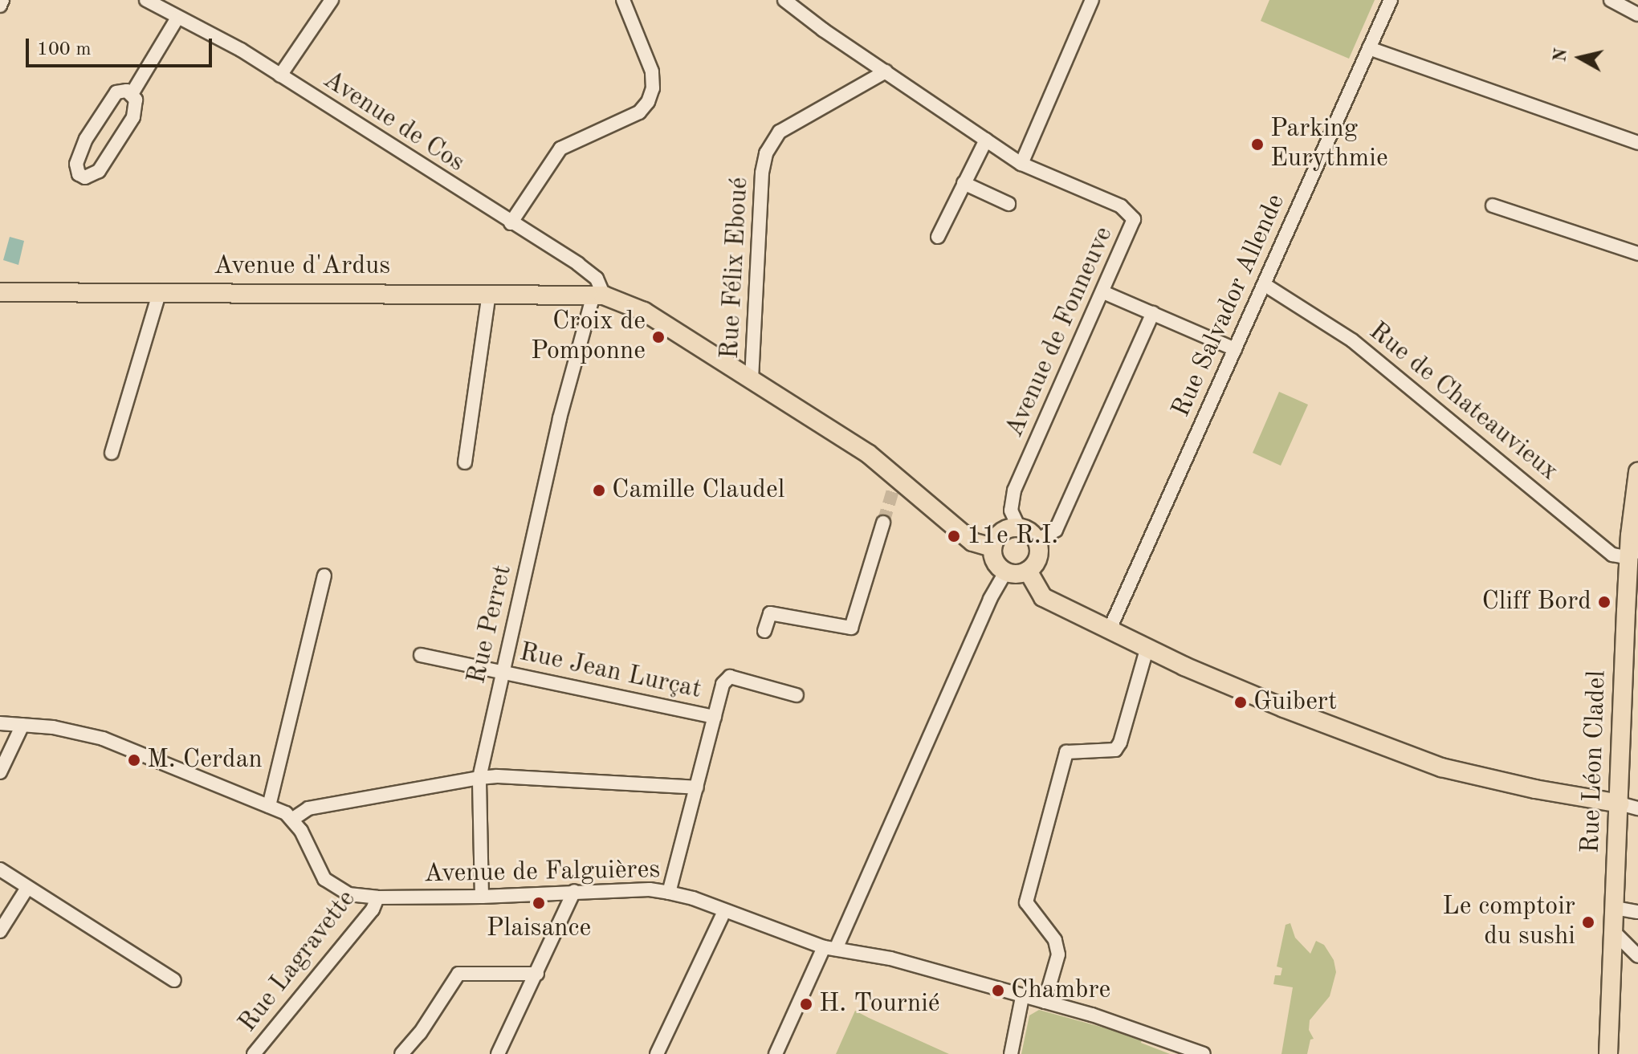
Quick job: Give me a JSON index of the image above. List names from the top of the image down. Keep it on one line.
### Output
{"streets":{"main road":["Avenue d'Ardus","Rue Léon Cladel"],"street":["Avenue de Cos","Rue Félix Eboué","Rue Salvador Allende","Avenue de Fonneuve","Rue de Chateauvieux","Rue Perret","Rue Jean Lurçat","Avenue de Falguières","Rue Lagravette"]},"crossings":[["Avenue de Cos","Avenue d'Ardus"],["Avenue de Cos","Rue Perret"],["Avenue d'Ardus","Rue Perret"],["Rue Félix Eboué","Avenue de Fonneuve"],["Rue Salvador Allende","Rue de Chateauvieux"],["Rue de Chateauvieux","Rue Léon Cladel"],["Rue Perret","Rue Jean Lurçat"],["Rue Perret","Avenue de Falguières"],["Avenue de Falguières","Rue Lagravette"]],"places":["Parking Eurythmie","Croix de Pomponne","Camille Claudel","11e R.I.","Cliff Bord","Guibert","M. Cerdan","Plaisance","Le comptoir du sushi","Chambre","H. Tournié"],"scale_bar":"100 m","north":"left"}
